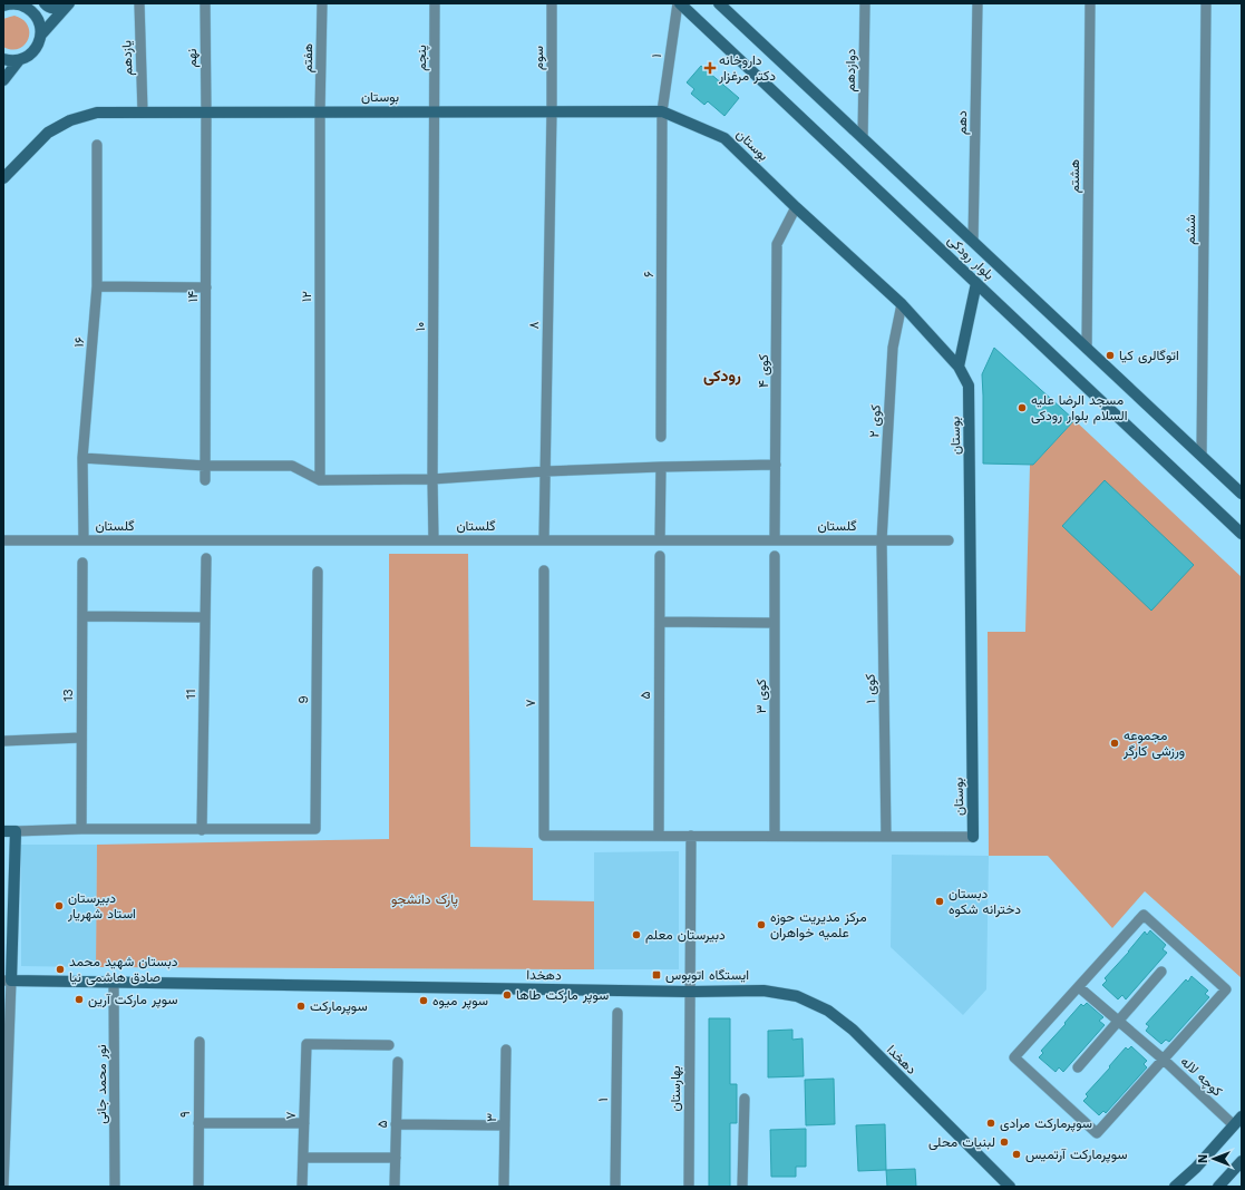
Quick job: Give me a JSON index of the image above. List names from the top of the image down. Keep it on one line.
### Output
{"streets":{"street":["۱","یازدهم","نهم","هفتم","پنجم","سوم","دوازدهم","بوستان","دهم","هشتم","ششم","بلوار رودکی","۶","۱۴","۱۲","۸","۱۰","۱۶","کوی ۴","کوی ۲","گلستان","کوی ۱","11","13","۵","کوی ۳","9","۷","دهخدا","کوچه لاله","نور محمد جانی","بهارستان","۹","۳"]},"crossings":[["۱","بوستان"],["۱","بلوار رودکی"],["۱","۶"],["یازدهم","بوستان"],["نهم","بوستان"],["نهم","۱۴"],["هفتم","بوستان"],["هفتم","۱۲"],["پنجم","بوستان"],["پنجم","۱۰"],["سوم","بوستان"],["سوم","۸"],["دوازدهم","بلوار رودکی"],["بوستان","۶"],["بوستان","۱۴"],["بوستان","۱۲"],["بوستان","۸"],["بوستان","۱۰"],["بوستان","کوی ۴"],["بوستان","کوی ۲"],["دهم","بلوار رودکی"],["هشتم","بلوار رودکی"],["ششم","بلوار رودکی"],["۸","گلستان"],["۱۰","گلستان"],["۱۶","گلستان"],["کوی ۴","گلستان"],["کوی ۲","گلستان"],["کوی ۲","کوی ۱"],["گلستان","کوی ۱"],["11","9"],["۵","۷"],["دهخدا","نور محمد جانی"],["دهخدا","بهارستان"]],"districts":["رودکی"],"parks":["پارک دانشجو"],"places":{"health":["داروخانه دکتر مرغزار"],"other":["اتوگالری کیا","مسجد الرضا علیه السلام بلوار رودکی","مجموعه ورزشی کارگر","دبستان دخترانه شکوه","دبیرستان استاد شهریار","مرکز مدیریت حوزه علمیه خواهران","دبیرستان معلم","دبستان شهید محمد صادق هاشمی نیا","سوپر مارکت طاها","سوپر مارکت آرین","سوپر میوه","سوپرمارکت","سوپرمارکت مرادی","لبنیات محلی","سوپرمارکت آرتمیس"],"transit":["ایستگاه اتوبوس"]},"north":"left"}
